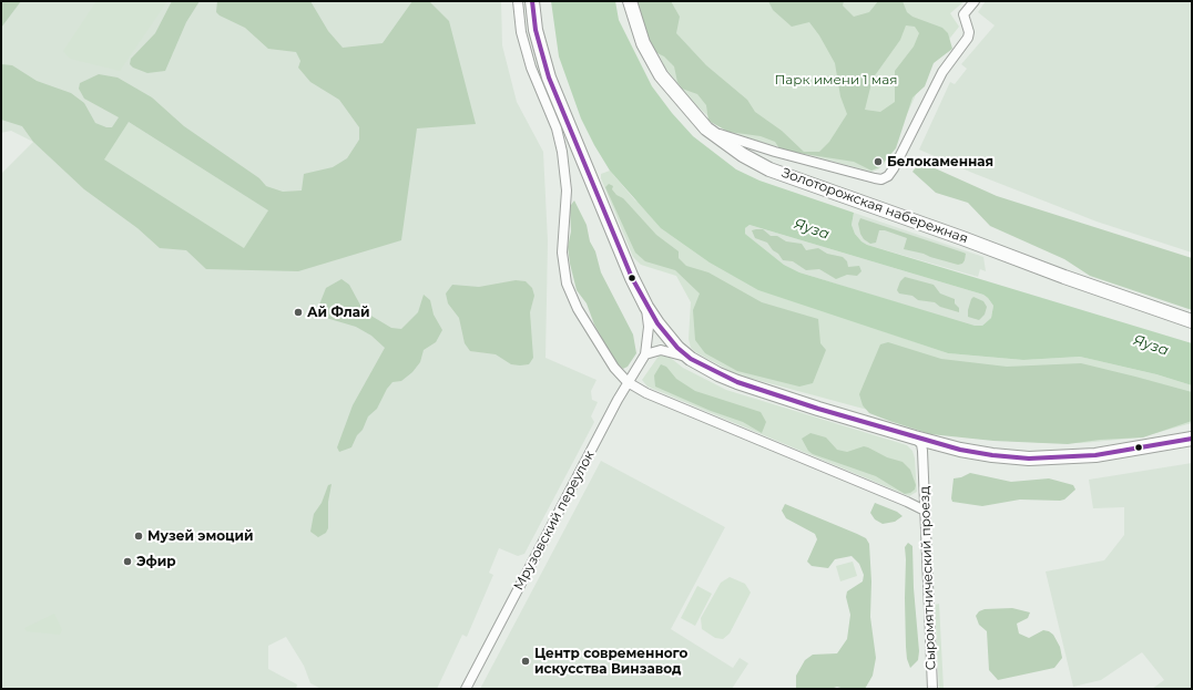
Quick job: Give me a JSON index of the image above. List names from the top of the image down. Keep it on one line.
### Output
{"streets":{"main road":["Золоторожская набережная"],"street":["Мрузовский переулок","Сыромятнический проезд"]},"water":["Яуза"],"parks":["Парк имени 1 мая"],"places":["Белокаменная","Ай Флай","Музей эмоций","Эфир","Центр современного искусства Винзавод"]}
